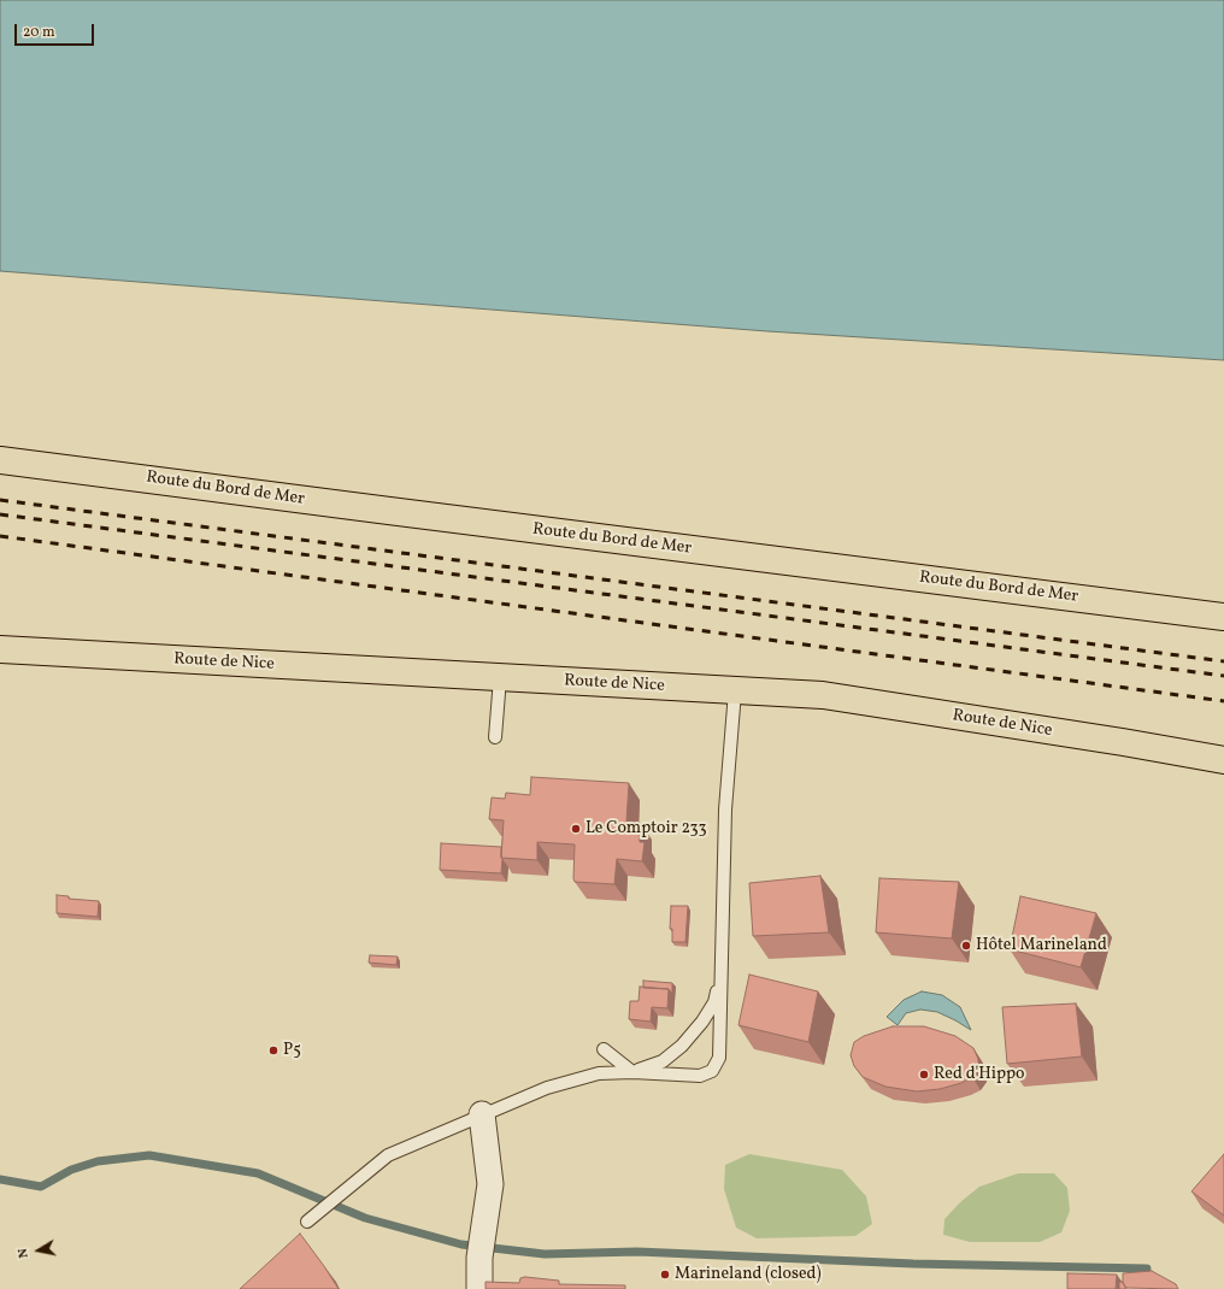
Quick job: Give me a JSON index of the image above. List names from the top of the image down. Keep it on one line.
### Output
{"streets":{"main road":["Route du Bord de Mer","Route de Nice"]},"places":["Le Comptoir 233","Hôtel Marineland","P5","Red d'Hippo","Marineland (closed)"],"scale_bar":"20 m","north":"left"}
